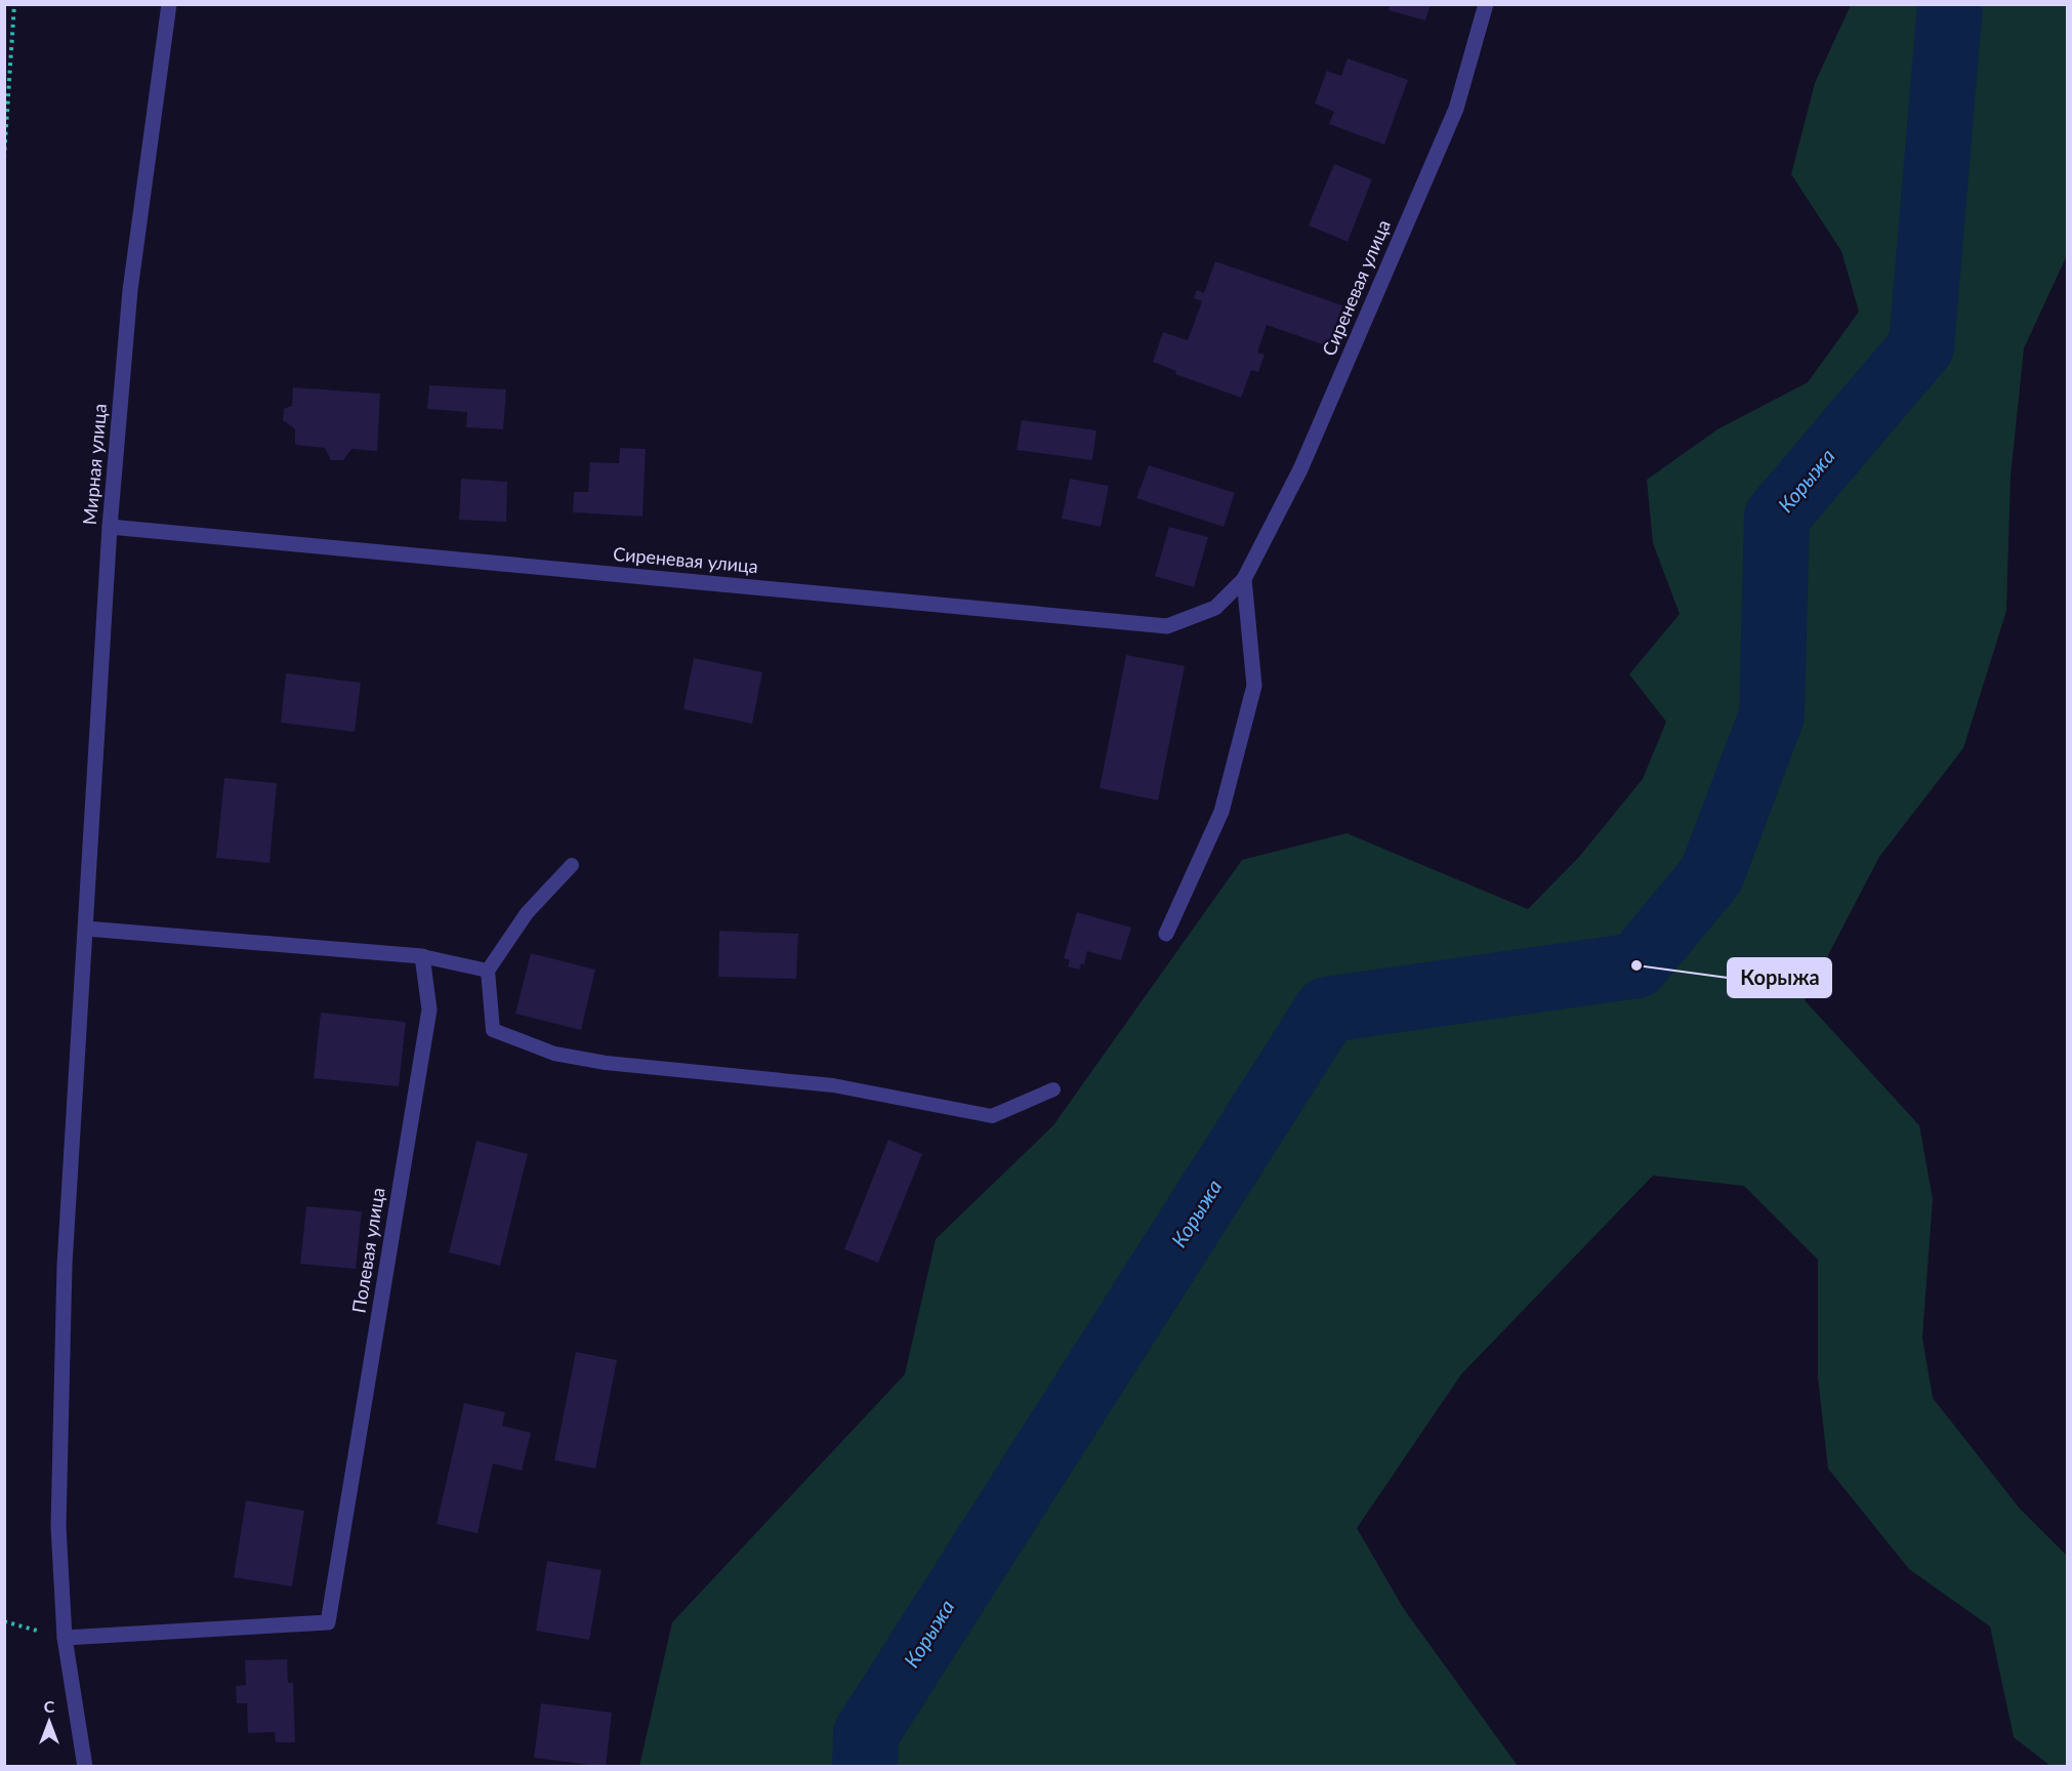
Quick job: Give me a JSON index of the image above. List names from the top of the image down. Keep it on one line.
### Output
{"streets":{"street":["Сиреневая улица","Мирная улица","Полевая улица"]},"crossings":[["Сиреневая улица","Мирная улица"],["Мирная улица","Полевая улица"]],"water":["Корыжа"],"places":["Корыжа"],"north":"top"}
